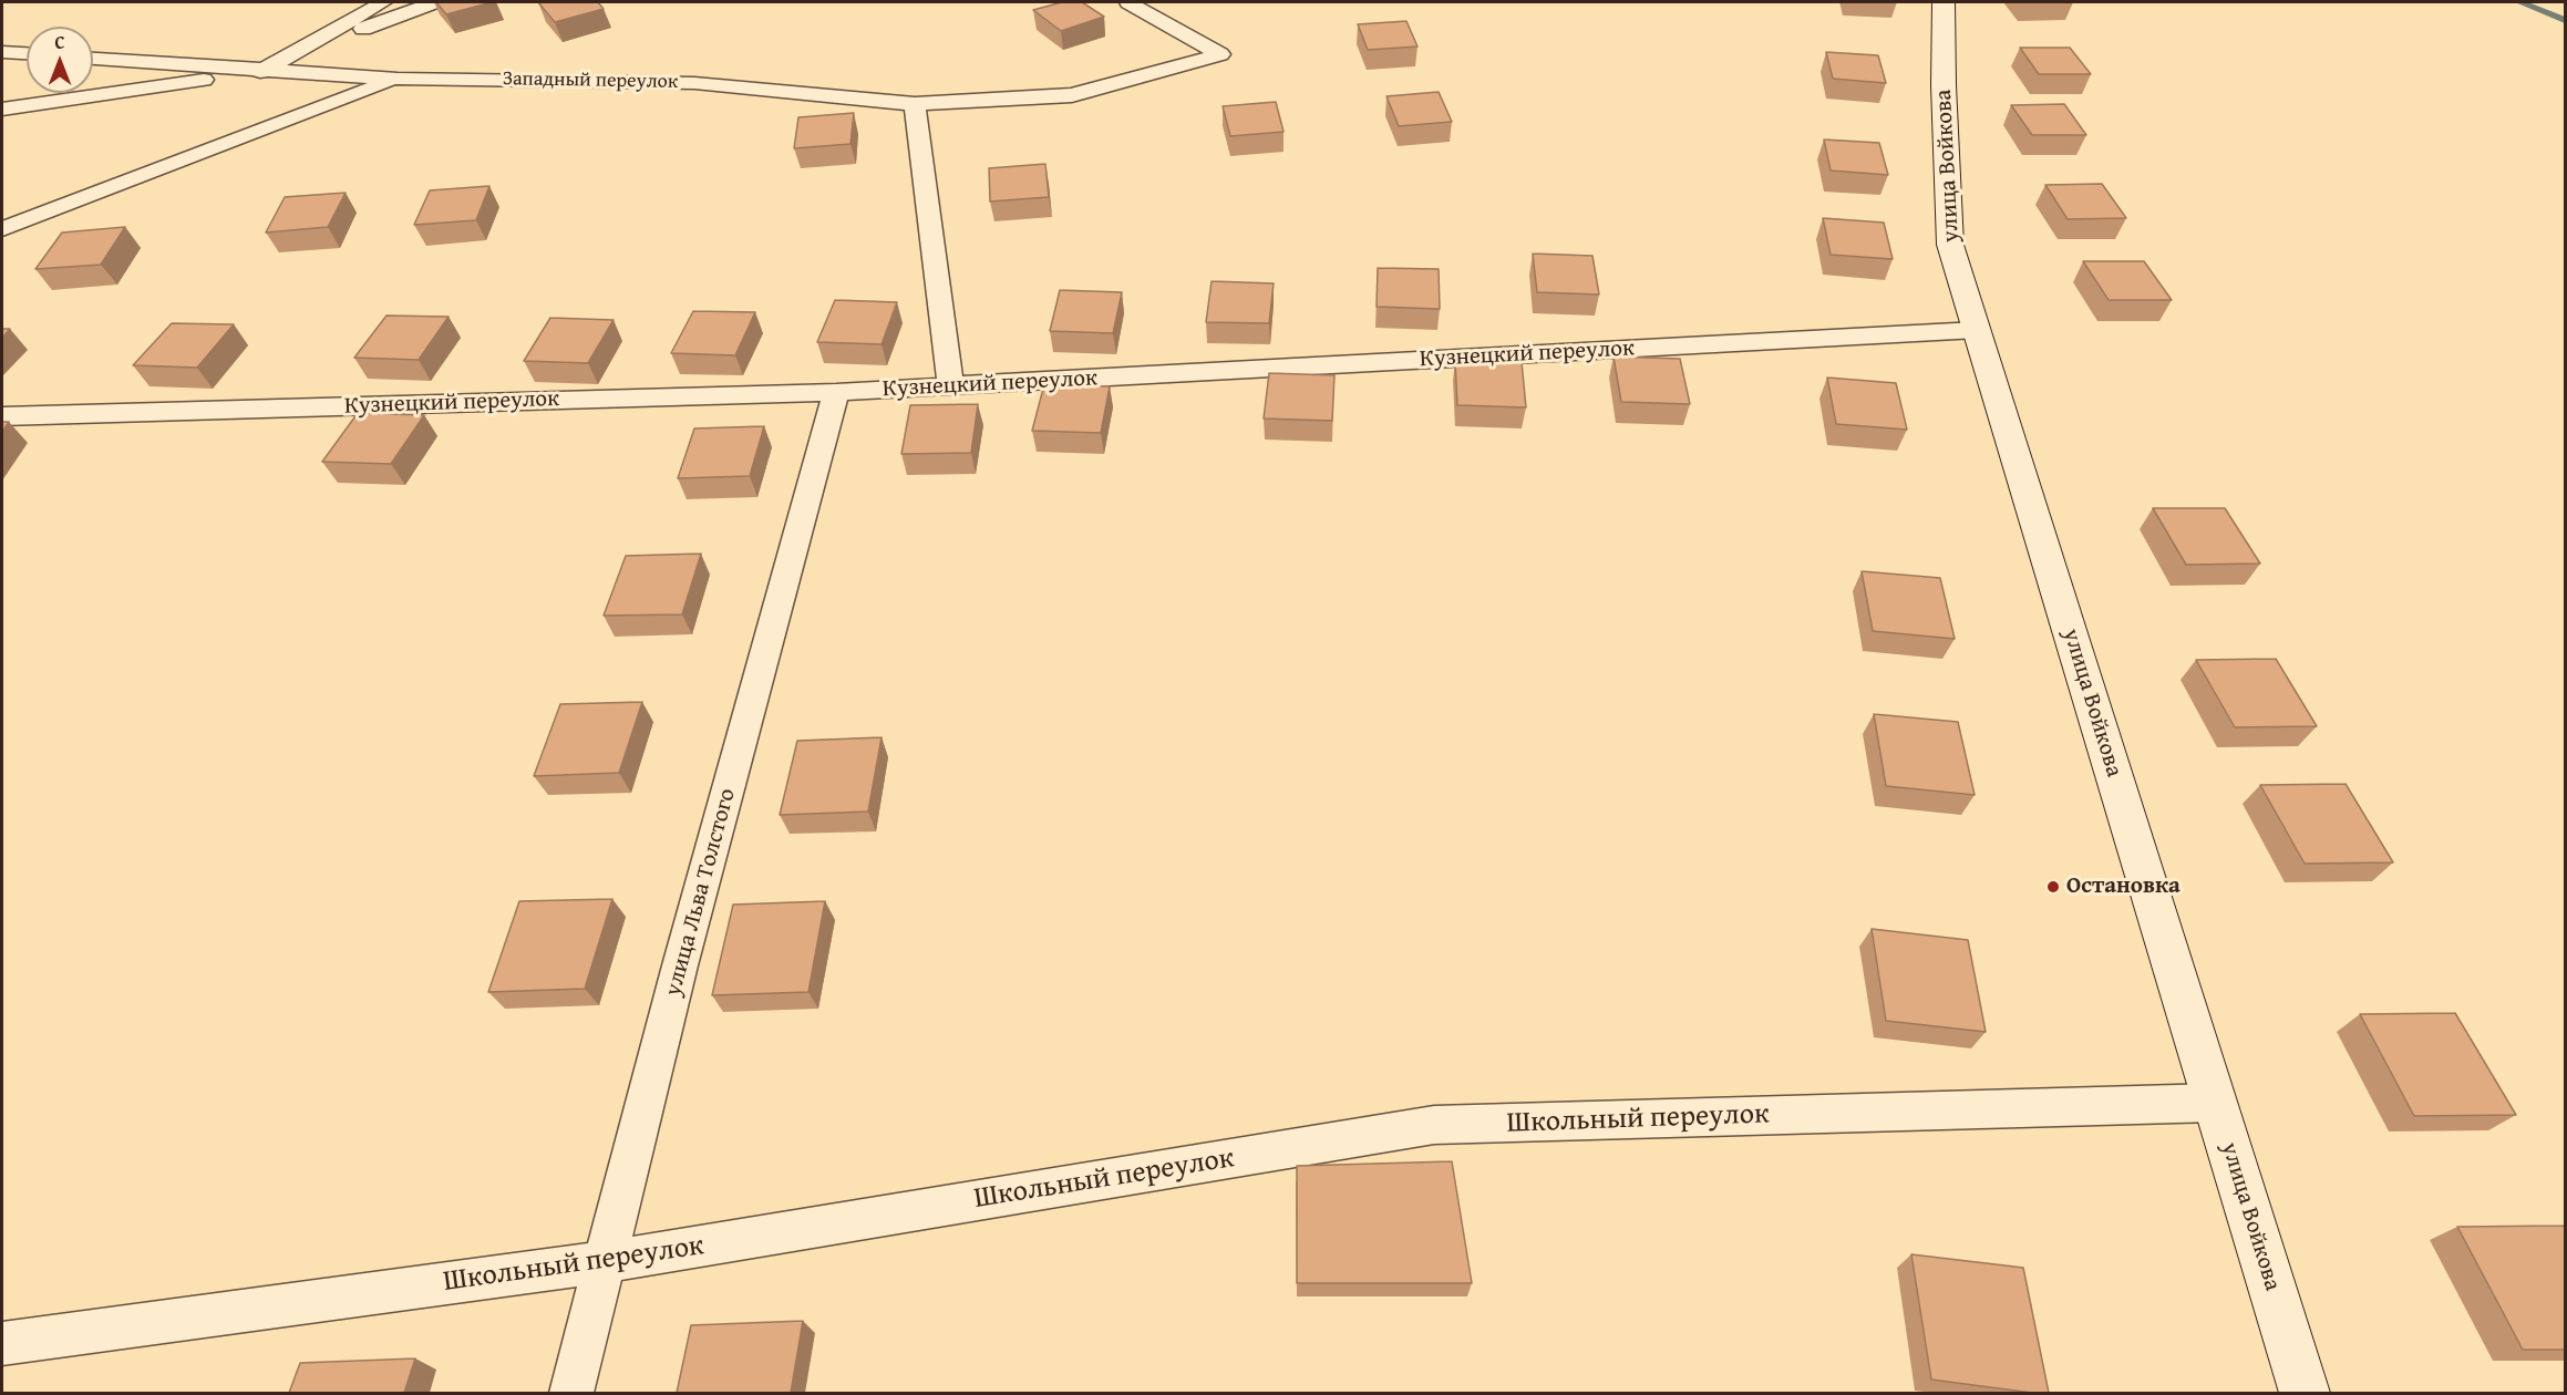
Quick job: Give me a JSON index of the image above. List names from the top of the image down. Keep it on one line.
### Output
{"streets":{"street":["улица Войкова"],"lane":["Западный переулок","Кузнецкий переулок","улица Льва Толстого","Школьный переулок"]},"crossings":[["улица Войкова","Кузнецкий переулок"],["улица Войкова","Школьный переулок"],["Кузнецкий переулок","улица Льва Толстого"],["улица Льва Толстого","Школьный переулок"]],"places":["Остановка"],"north":"top"}
